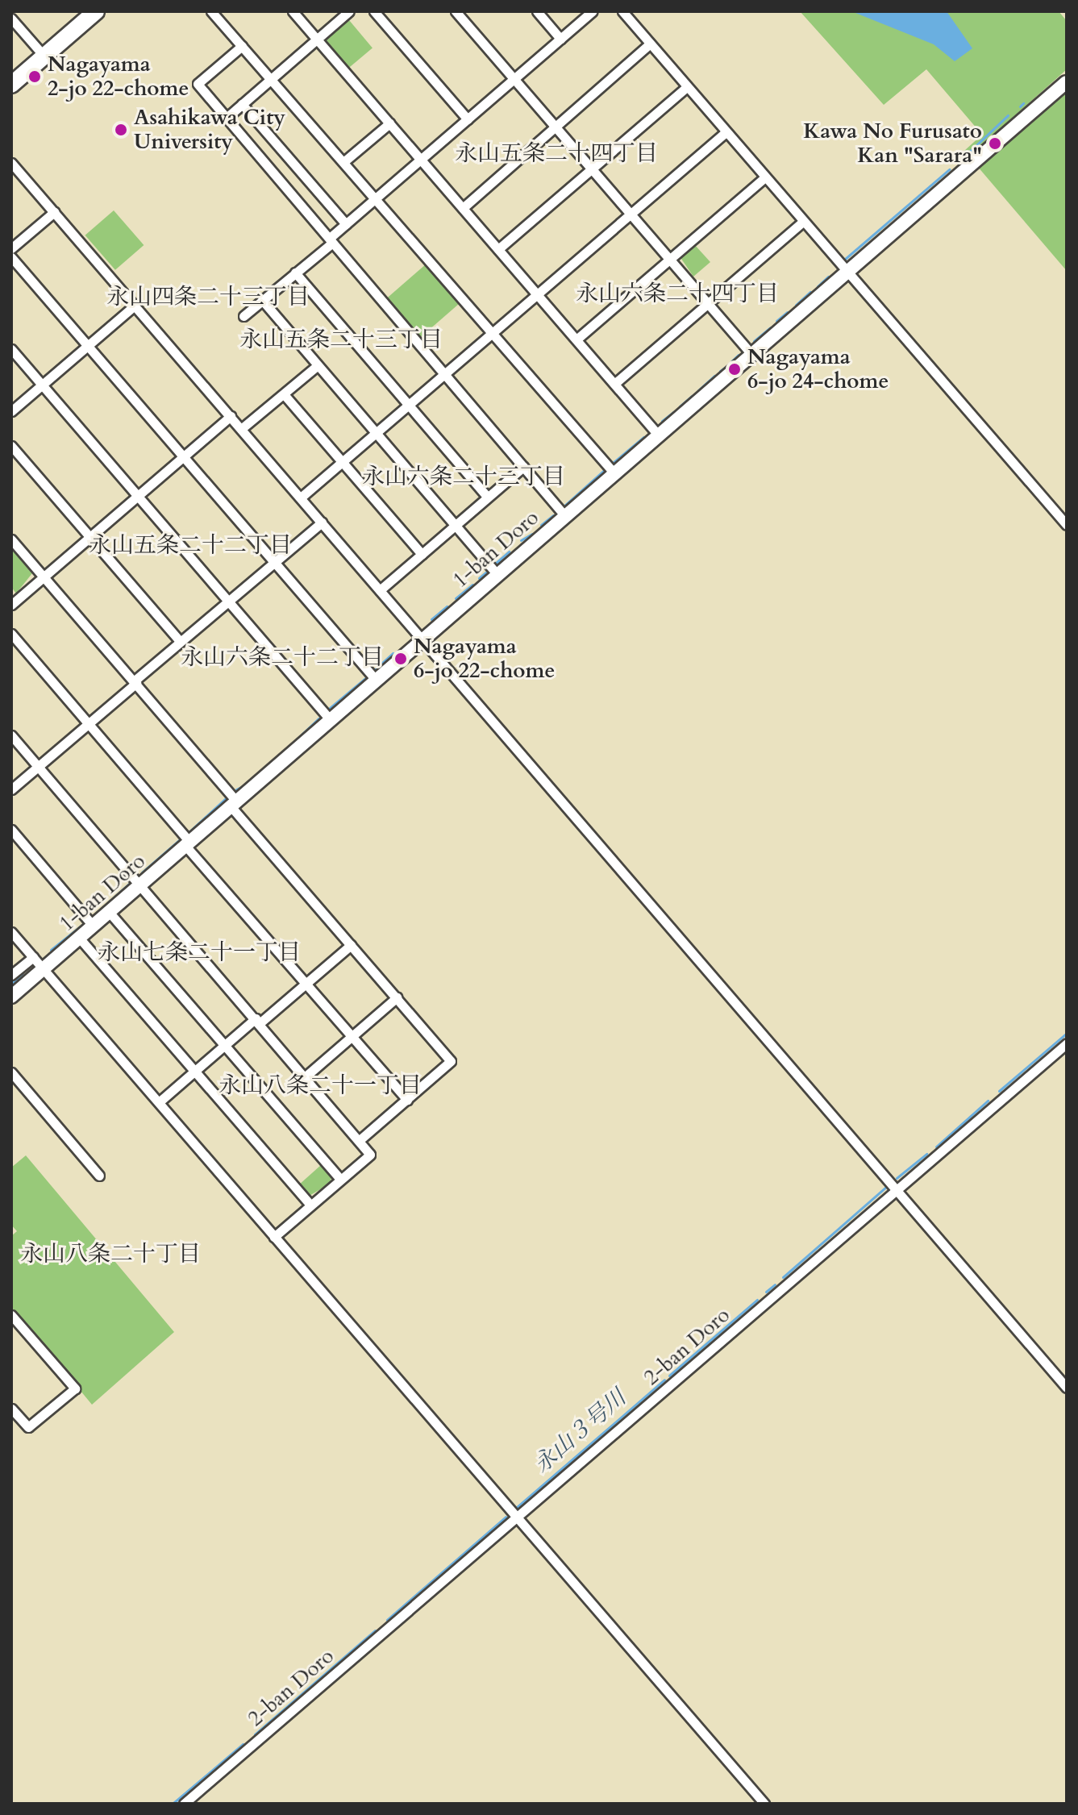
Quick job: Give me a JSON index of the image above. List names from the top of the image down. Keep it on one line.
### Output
{"streets":{"street":["1-ban Doro","2-ban Doro"]},"districts":["永山五条二十四丁目","永山六条二十四丁目","永山四条二十三丁目","永山五条二十三丁目","永山六条二十三丁目","永山五条二十二丁目","永山六条二十二丁目","永山七条二十一丁目","永山八条二十一丁目","永山八条二十丁目"],"water":["永山３号川"],"places":["Nagayama 2-jo 22-chome","Asahikawa City University","Kawa No Furusato Kan \"Sarara\"","Nagayama 6-jo 24-chome","Nagayama 6-jo 22-chome"]}
